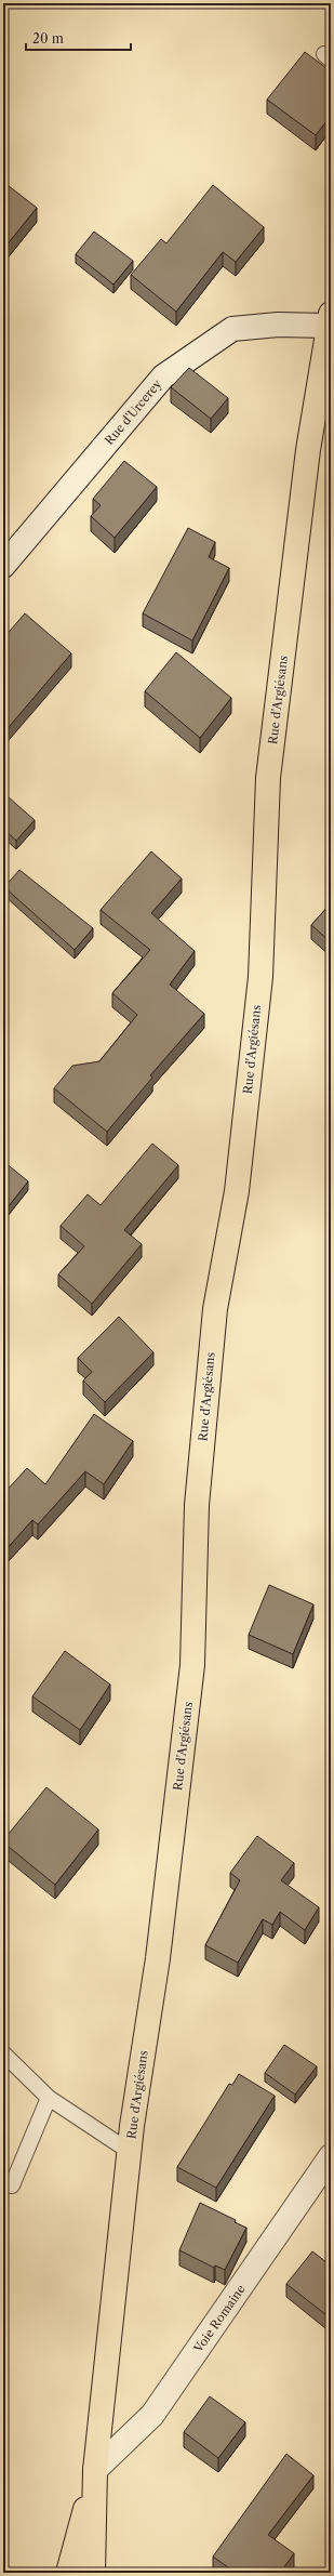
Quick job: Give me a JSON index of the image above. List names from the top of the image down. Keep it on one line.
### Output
{"streets":{"main road":["Rue d'Argiésans"],"street":["Rue d'Urcerey","Voie Romaine"]},"crossings":[["Rue d'Urcerey","Rue d'Argiésans"],["Rue d'Argiésans","Voie Romaine"]],"scale_bar":"20 m"}
